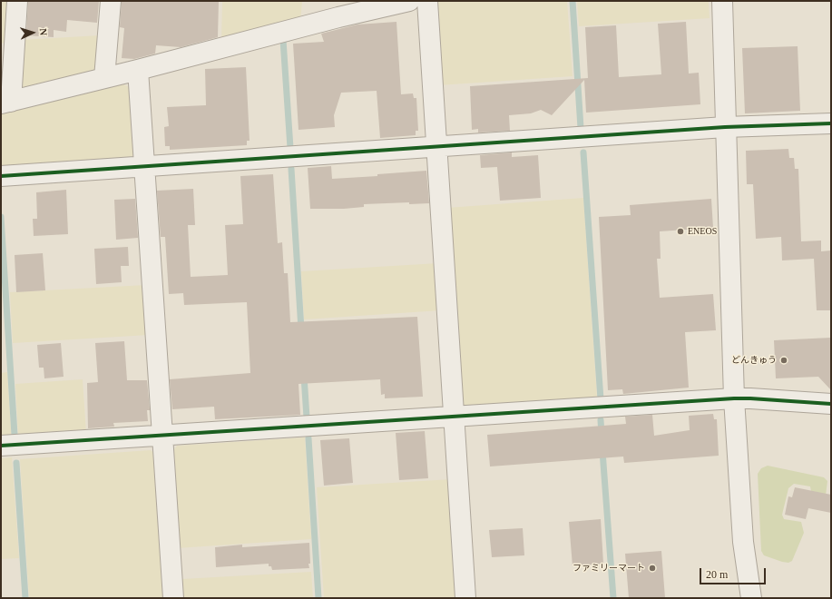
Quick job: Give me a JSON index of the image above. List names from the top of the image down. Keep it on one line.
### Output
{"places":["ENEOS","どんきゅう","ファミリーマート"],"scale_bar":"20 m","north":"right"}
